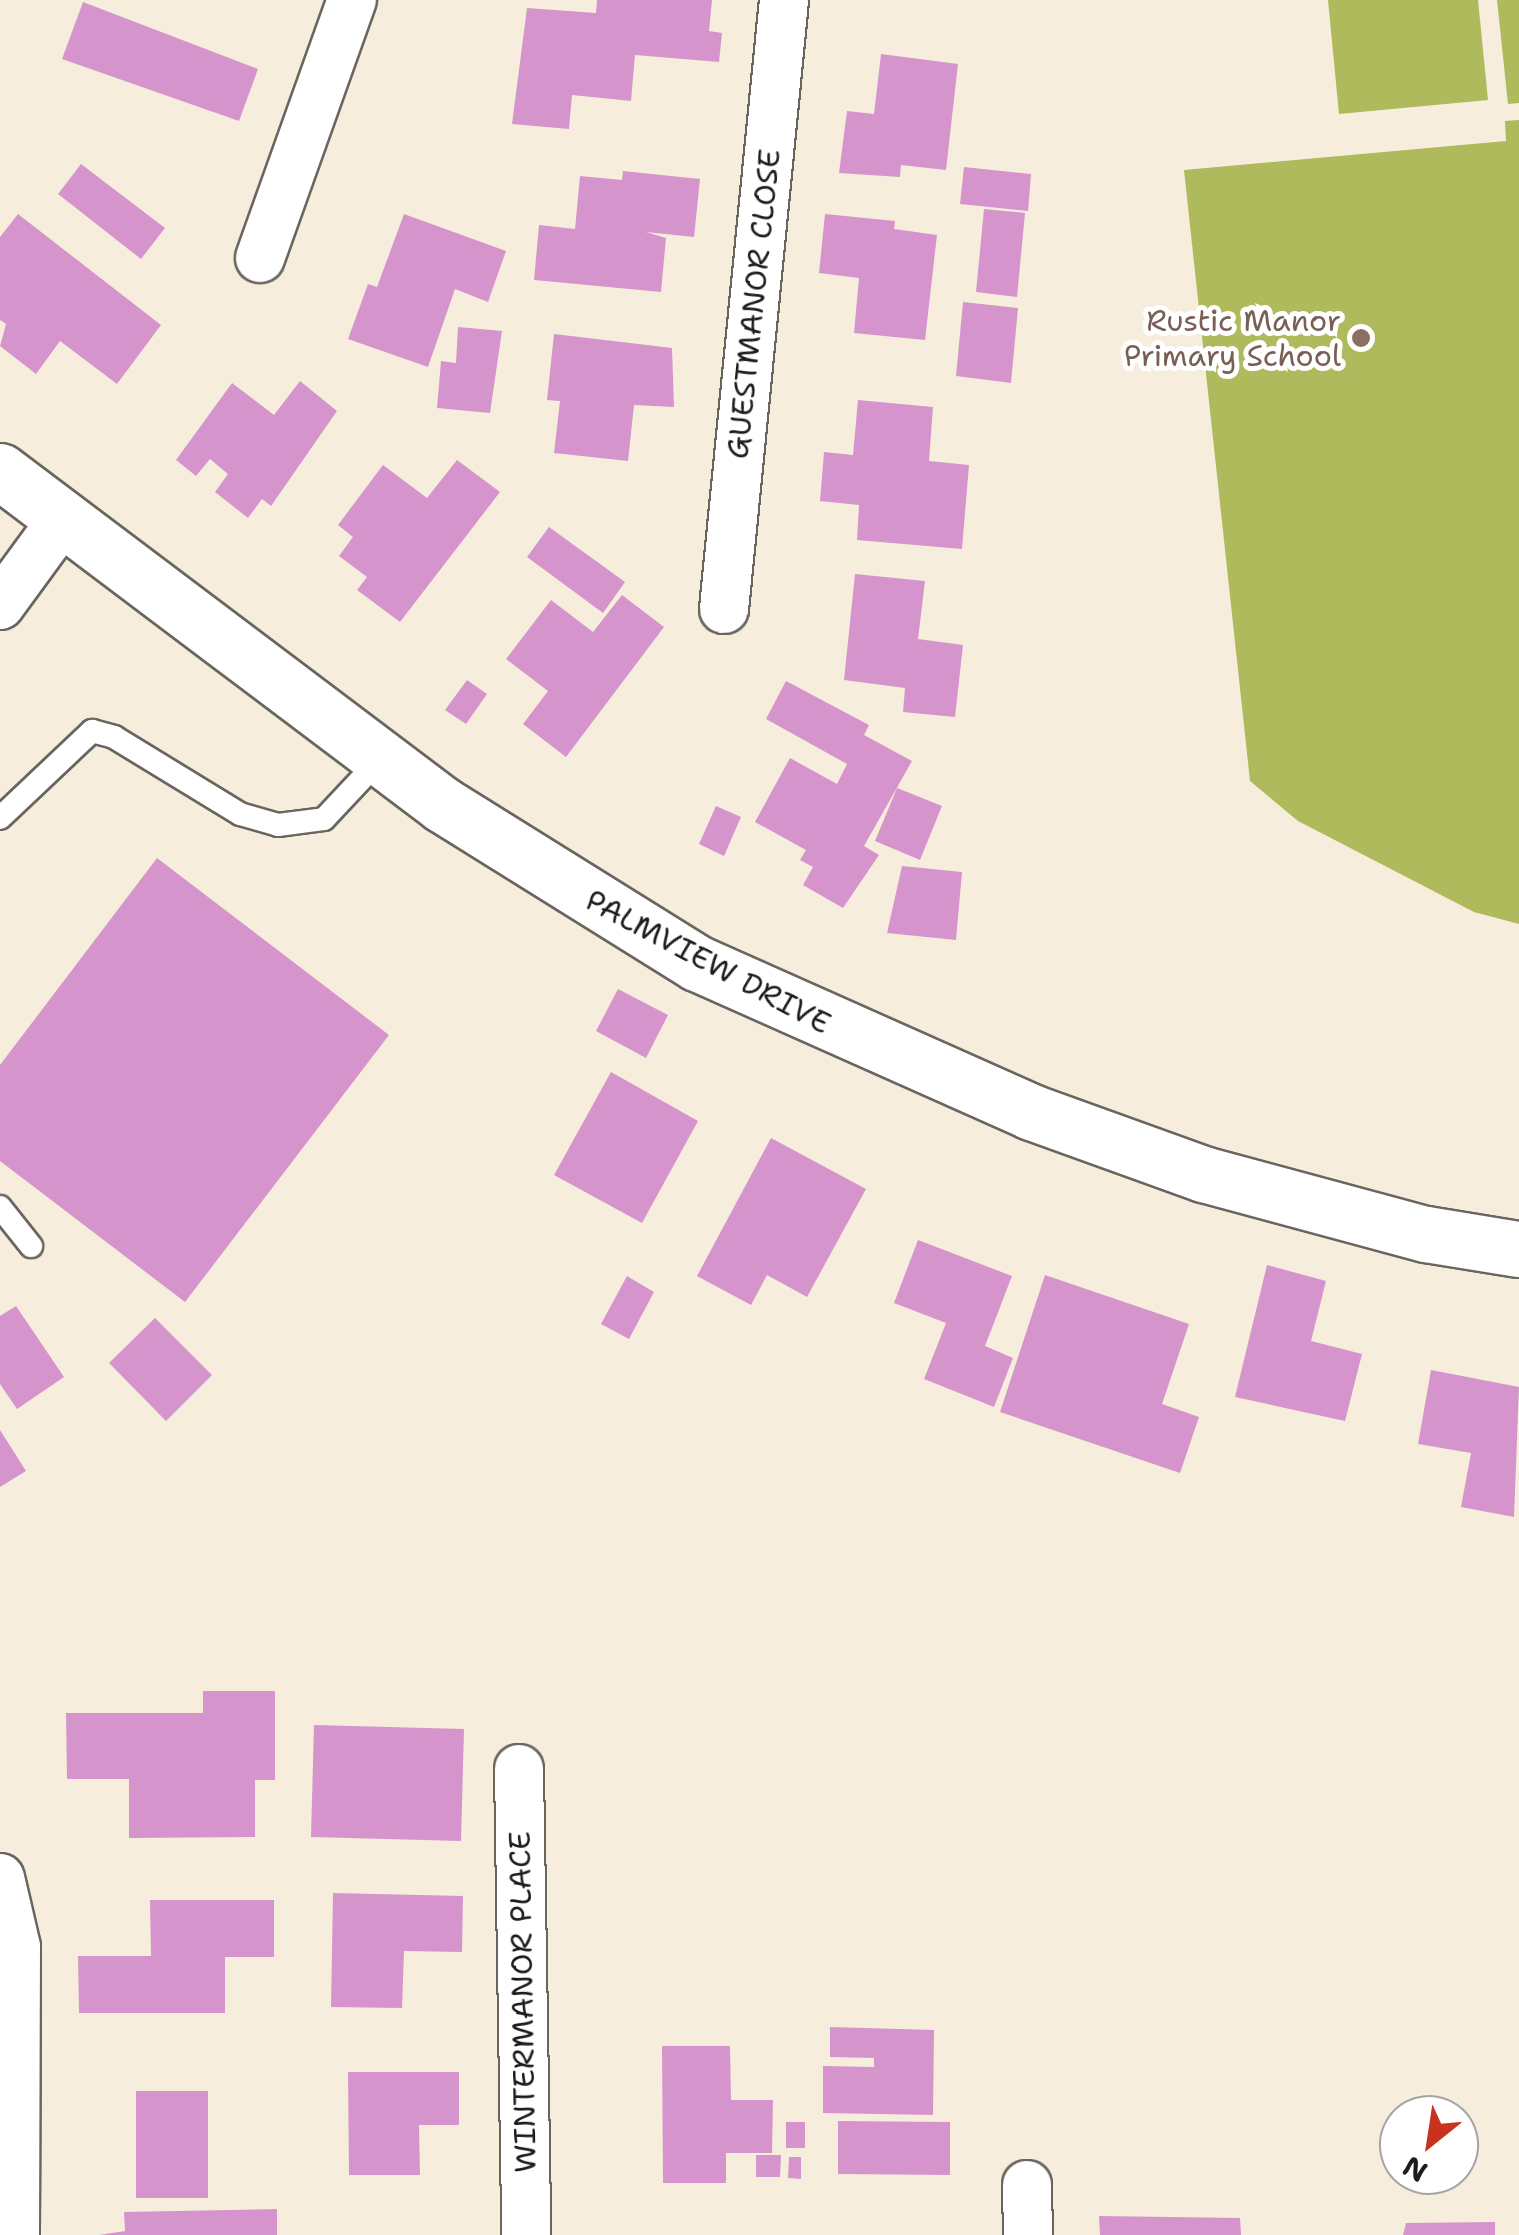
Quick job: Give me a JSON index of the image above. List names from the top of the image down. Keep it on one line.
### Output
{"streets":{"street":["GUESTMANOR CLOSE","PALMVIEW DRIVE","WINTERMANOR PLACE"]},"places":["Rustic Manor Primary School"],"north":"bottom left"}
